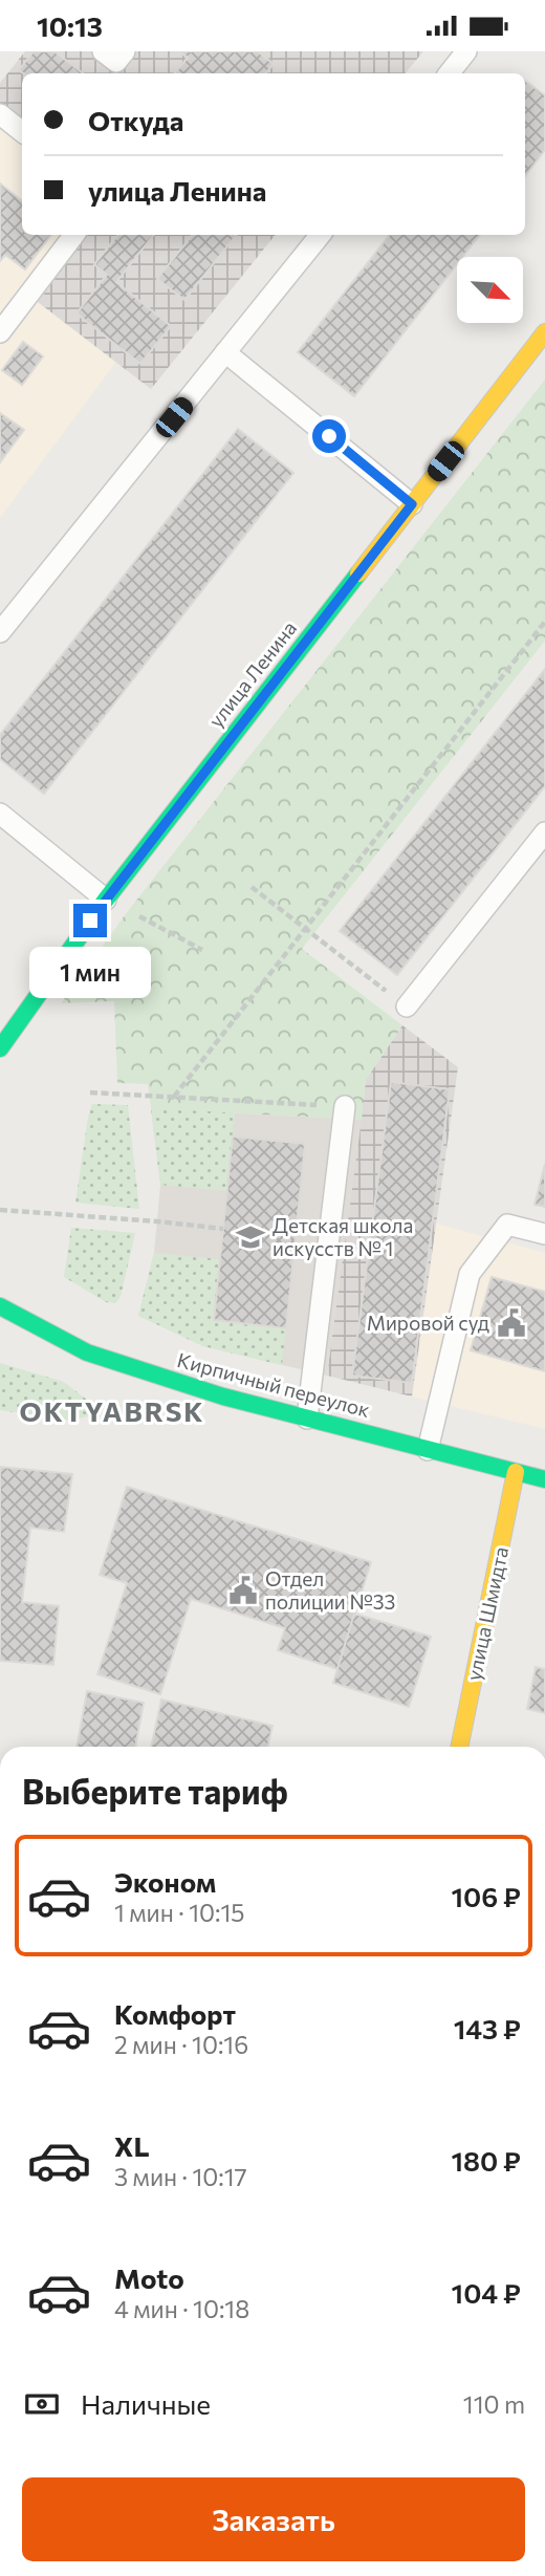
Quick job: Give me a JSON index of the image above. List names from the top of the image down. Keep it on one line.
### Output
{"streets":{"street":["улица Ленина","Кирпичный переулок","улица Шмидта"]},"crossings":[["Кирпичный переулок","улица Шмидта"]],"districts":["OKTYABRSK"],"places":{"school or university":["Детская школа искусств № 1"],"public building":["Мировой суд","Отдел полиции №33"]},"north":"bottom right","page":{"status":"10:13","banner":["Откуда","улица Ленина"],"bubble":"1 мин","heading":"Выберите тариф","list":[{"name":"Эконом","note":"1 мин · 10:15","value":"106 ₽"},{"name":"Комфорт","note":"2 мин · 10:16","value":"143 ₽"},{"name":"XL","note":"3 мин · 10:17","value":"180 ₽"},{"name":"Moto","note":"4 мин · 10:18","value":"104 ₽"}],"pay":["Наличные","110 m"],"buttons":"Заказать"}}
